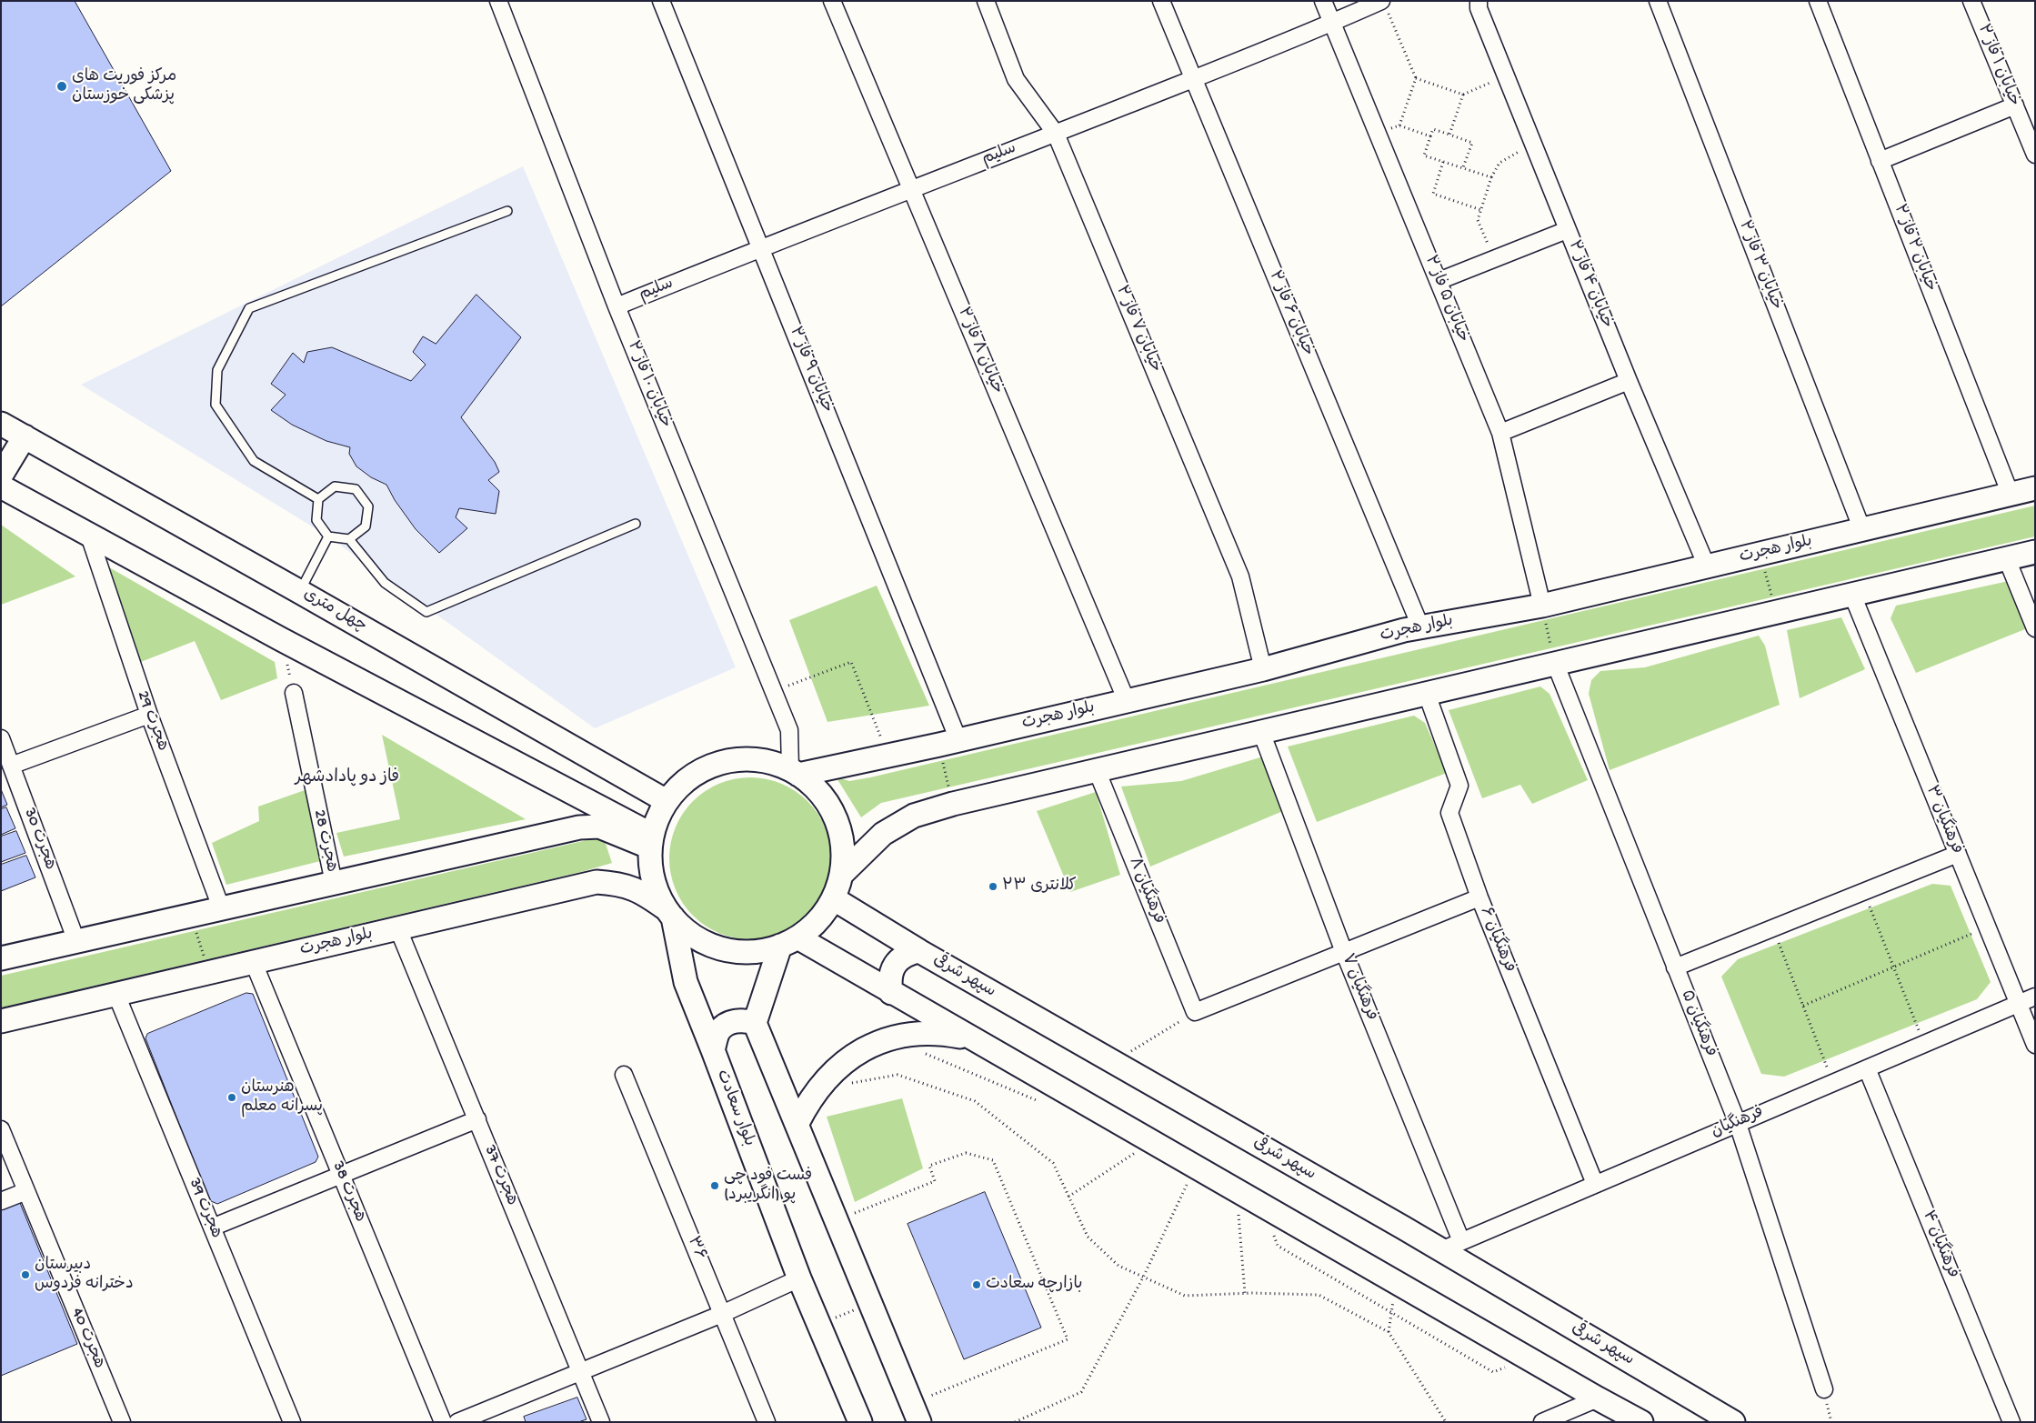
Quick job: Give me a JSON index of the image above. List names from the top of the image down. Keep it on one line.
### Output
{"streets":{"main road":["بلوار هجرت","چهل متری","سپهر شرقی","بلوار سعادت"],"street":["خیابان ۱ فاز ۲","سلیم","خیابان ۲ فاز ۲","خیابان ۳ فاز ۲","خیابان ۴ فاز ۲","خیابان ۵ فاز ۲","خیابان ۶ فاز ۲","خیابان ۷ فاز ۲","خیابان ۸ فاز ۲","خیابان ۹ فاز ۲","خیابان ۱۰ فاز ۲","هجرت 29","فرهنگیان ۳","هجرت 30","هجرت 28","فرهنگیان ۸","فرهنگیان ۶","فرهنگیان ۷","فرهنگیان ۵","فرهنگیان","هجرت 37","هجرت 38","هجرت 39","فرهنگیان ۴","۳۶","هجرت 40"]},"crossings":[["سلیم","خیابان ۵ فاز ۲"],["سلیم","خیابان ۶ فاز ۲"],["سلیم","خیابان ۷ فاز ۲"],["سلیم","خیابان ۸ فاز ۲"],["سلیم","خیابان ۹ فاز ۲"],["سلیم","خیابان ۱۰ فاز ۲"],["خیابان ۲ فاز ۲","بلوار هجرت"],["خیابان ۳ فاز ۲","بلوار هجرت"],["خیابان ۴ فاز ۲","بلوار هجرت"],["خیابان ۵ فاز ۲","بلوار هجرت"],["خیابان ۶ فاز ۲","بلوار هجرت"],["خیابان ۷ فاز ۲","بلوار هجرت"],["خیابان ۸ فاز ۲","بلوار هجرت"],["خیابان ۹ فاز ۲","بلوار هجرت"],["خیابان ۱۰ فاز ۲","بلوار هجرت"],["بلوار هجرت","بلوار سعادت"],["بلوار هجرت","هجرت 37"],["بلوار هجرت","هجرت 38"],["بلوار هجرت","هجرت 39"],["فرهنگیان ۳","فرهنگیان"],["فرهنگیان ۶","فرهنگیان"],["سپهر شرقی","فرهنگیان ۷"],["سپهر شرقی","فرهنگیان"],["فرهنگیان ۷","فرهنگیان"],["فرهنگیان ۵","فرهنگیان"],["فرهنگیان","فرهنگیان ۴"]],"districts":["فاز دو پادادشهر"],"places":["مرکز فوریت های پزشکی خوزستان","کلانتری ۲۳","هنرستان پسرانه معلم","فست فود چی پو (انگریبرد)","دبیرستان دخترانه فردوس","بازارچه سعادت"]}
